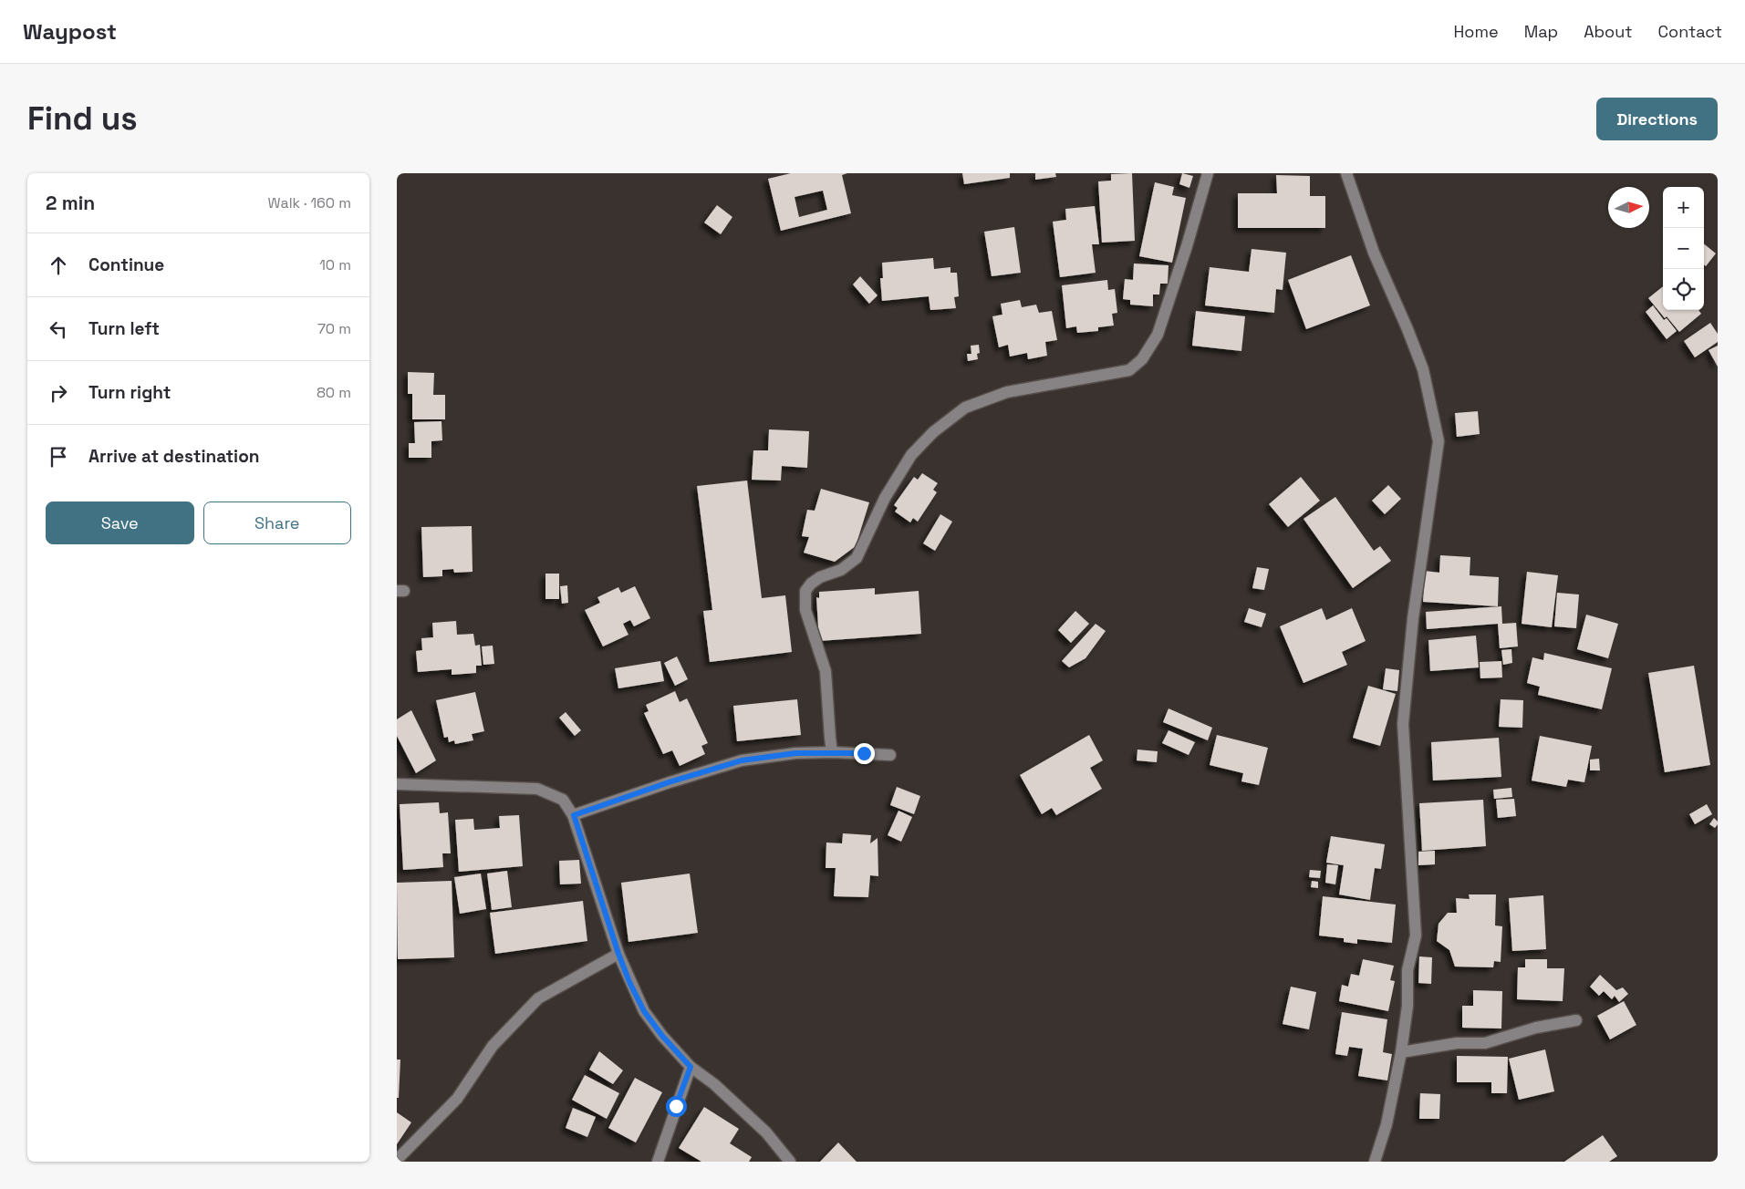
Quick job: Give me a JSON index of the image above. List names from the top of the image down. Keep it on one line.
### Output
{"north":"right","page":{"header":"Waypost","nav":["Home","Map","About","Contact"],"buttons":["Directions",["Save","Share"]],"title":"Find us","heading":["2 min","Walk · 160 m"],"map_buttons":["+","−"],"list":[["Continue","10 m"],["Turn left","70 m"],["Turn right","80 m"],"Arrive at destination"]}}
